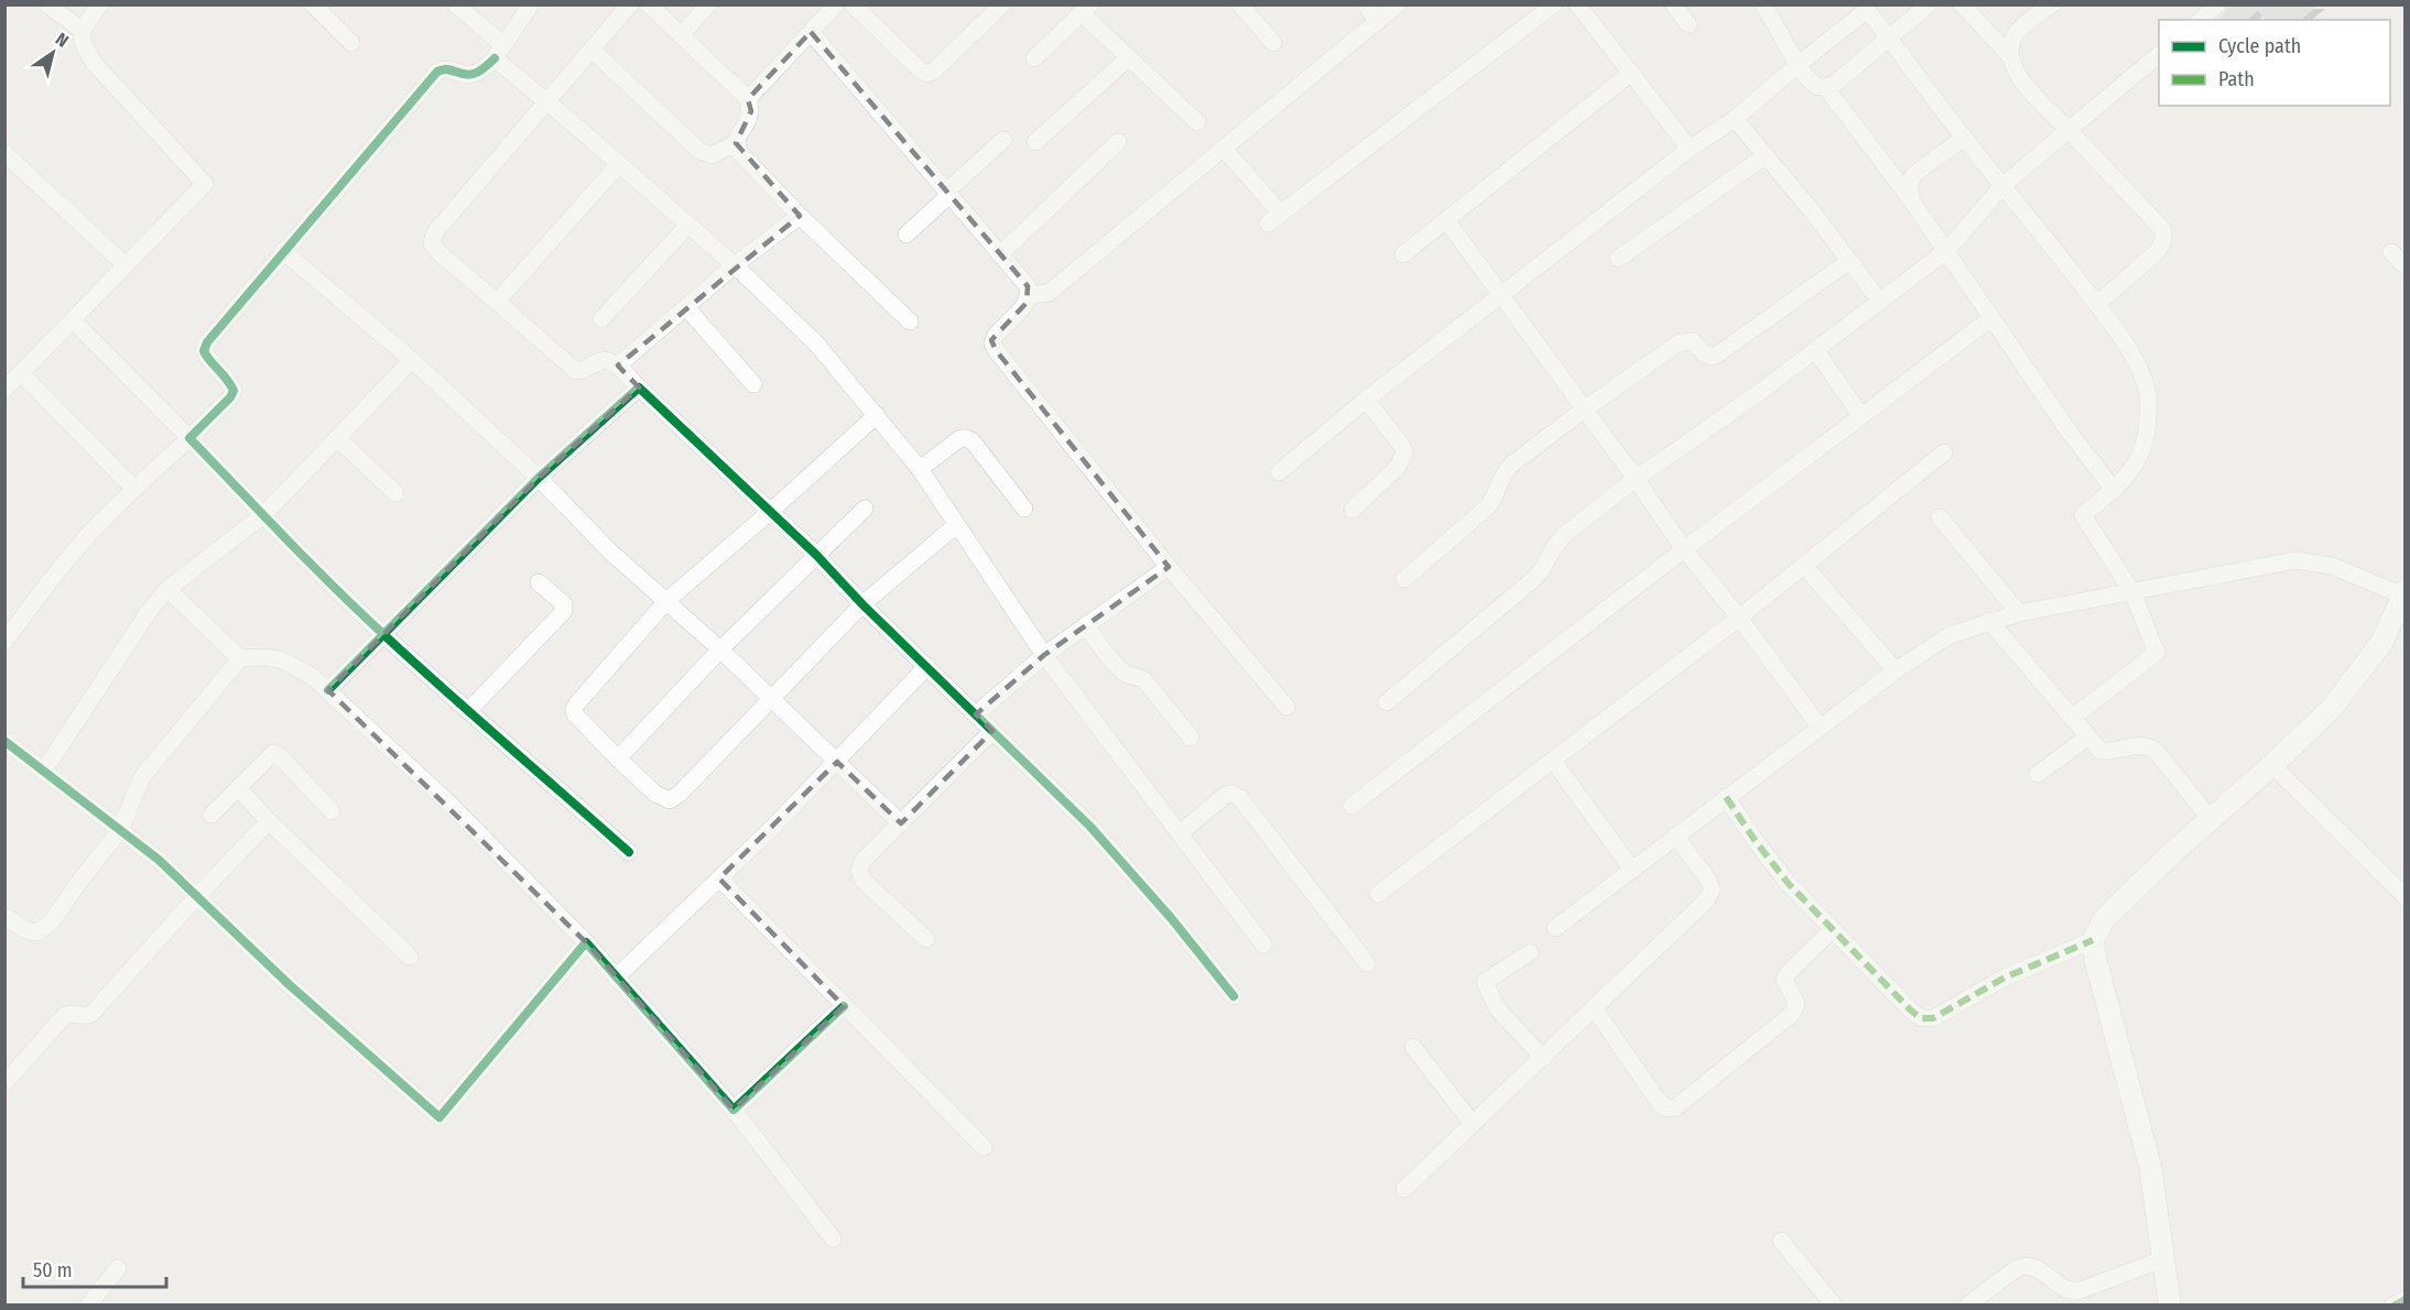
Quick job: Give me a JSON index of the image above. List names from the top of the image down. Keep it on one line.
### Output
{"legend":["Cycle path","Path"],"scale_bar":"50 m","north":"top right"}
